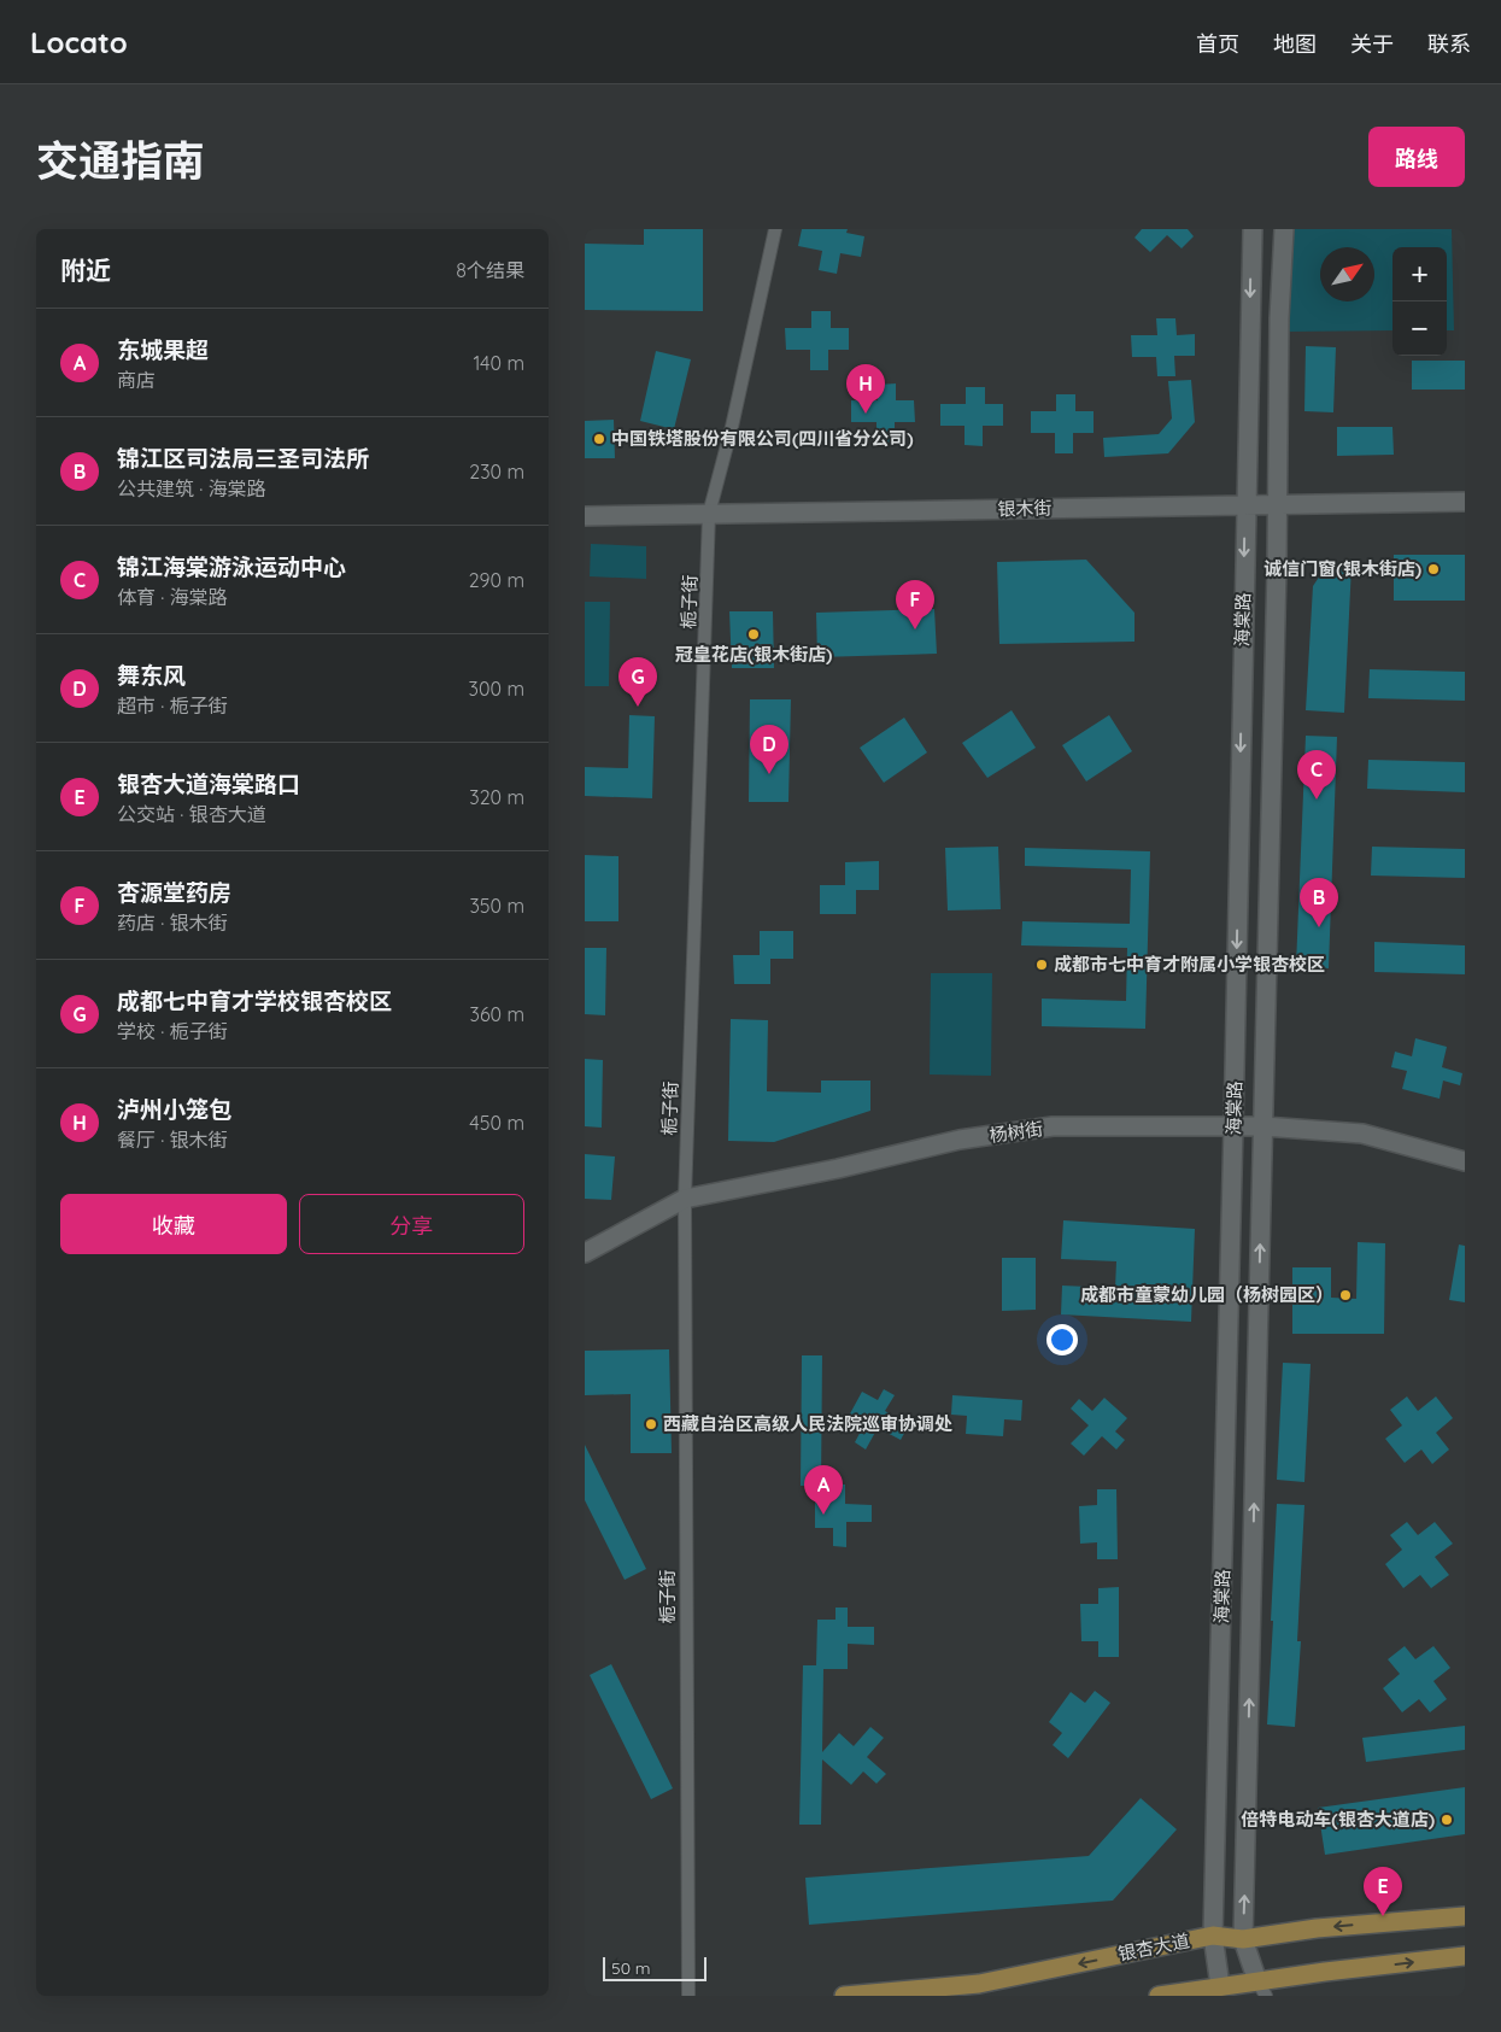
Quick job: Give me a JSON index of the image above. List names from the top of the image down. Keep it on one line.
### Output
{"streets":{"main road":["银木街","海棠路","杨树街","银杏大道"],"street":["栀子街"]},"crossings":[["银木街","栀子街"],["银木街","海棠路"],["栀子街","杨树街"],["海棠路","杨树街"],["海棠路","银杏大道"]],"places":["中国铁塔股份有限公司(四川省分公司)","诚信门窗(银木街店)","冠皇花店(银木街店)","成都市七中育才附属小学银杏校区","成都市童蒙幼儿园（杨树园区）","西藏自治区高级人民法院巡审协调处","倍特电动车(银杏大道店)"],"scale_bar":"50 m","north":"top right","page":{"header":"Locato","nav":["首页","地图","关于","联系"],"title":"交通指南","buttons":["路线",["收藏","分享"]],"heading":["附近","8个结果"],"map_buttons":["+","−"],"list":[{"mark":"A","name":"东城果超","note":"商店","value":"140 m"},{"mark":"B","name":"锦江区司法局三圣司法所","note":"公共建筑 · 海棠路","value":"230 m"},{"mark":"C","name":"锦江海棠游泳运动中心","note":"体育 · 海棠路","value":"290 m"},{"mark":"D","name":"舞东风","note":"超市 · 栀子街","value":"300 m"},{"mark":"E","name":"银杏大道海棠路口","note":"公交站 · 银杏大道","value":"320 m"},{"mark":"F","name":"杏源堂药房","note":"药店 · 银木街","value":"350 m"},{"mark":"G","name":"成都七中育才学校银杏校区","note":"学校 · 栀子街","value":"360 m"},{"mark":"H","name":"泸州小笼包","note":"餐厅 · 银木街","value":"450 m"}],"pins":["H","F","G","D","C","B","A","E"],"scale":"50 m"}}
